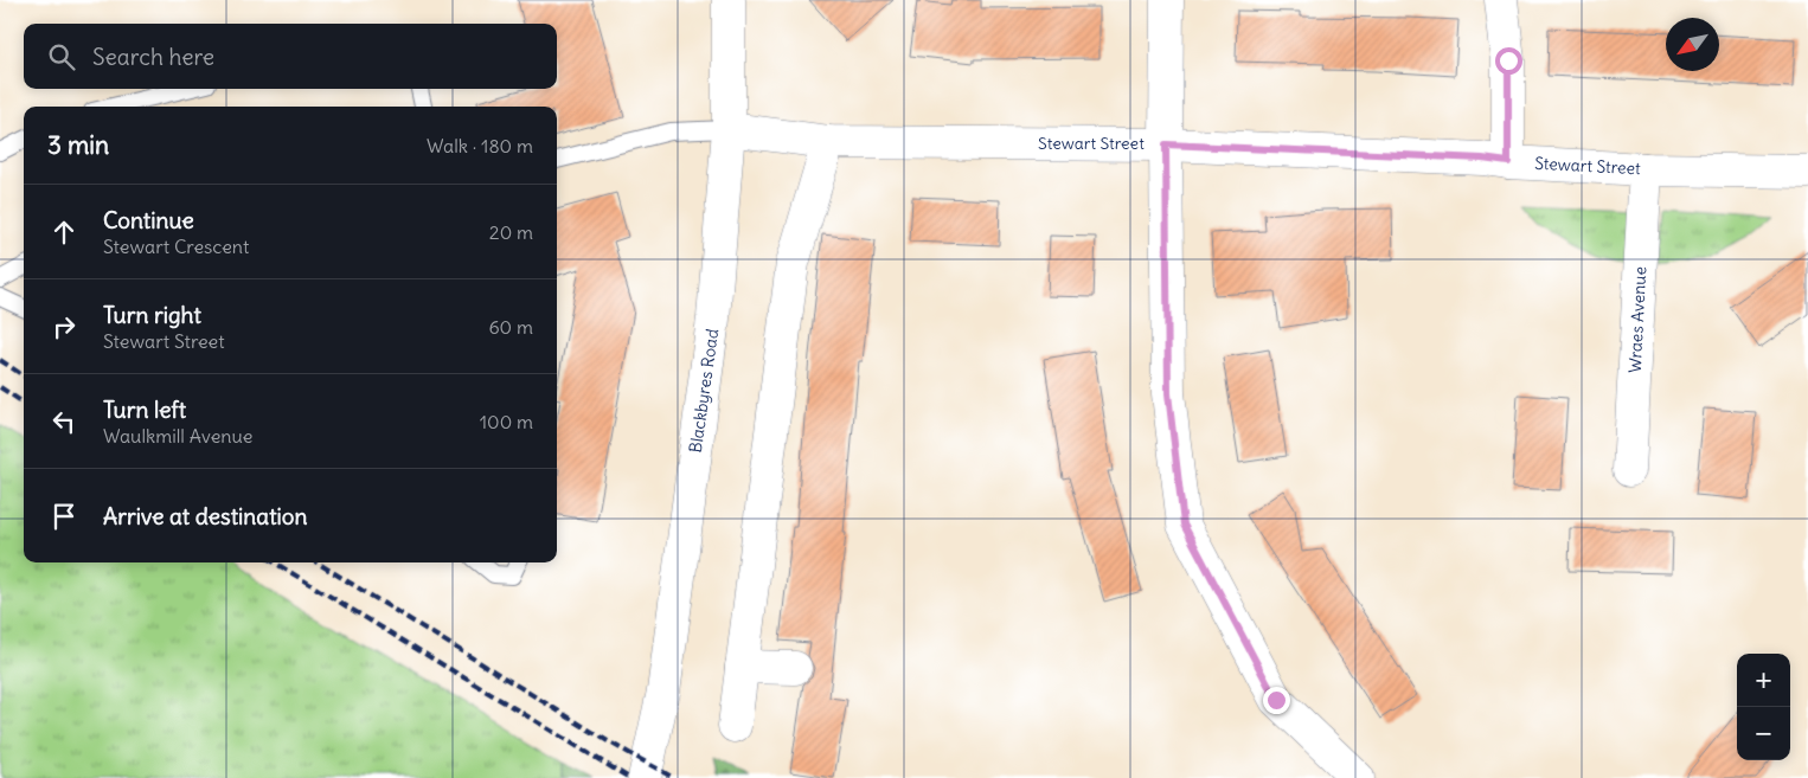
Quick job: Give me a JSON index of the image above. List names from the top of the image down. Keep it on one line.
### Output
{"streets":{"street":["Stewart Street","Wraes Avenue","Blackbyres Road"]},"crossings":[["Stewart Street","Wraes Avenue"],["Stewart Street","Blackbyres Road"]],"north":"bottom left","page":{"search":"Search here","heading":["3 min","Walk · 180 m"],"list":[["Continue","Stewart Crescent","20 m"],["Turn right","Stewart Street","60 m"],["Turn left","Waulkmill Avenue","100 m"],"Arrive at destination"],"map_buttons":["+","−"]}}
